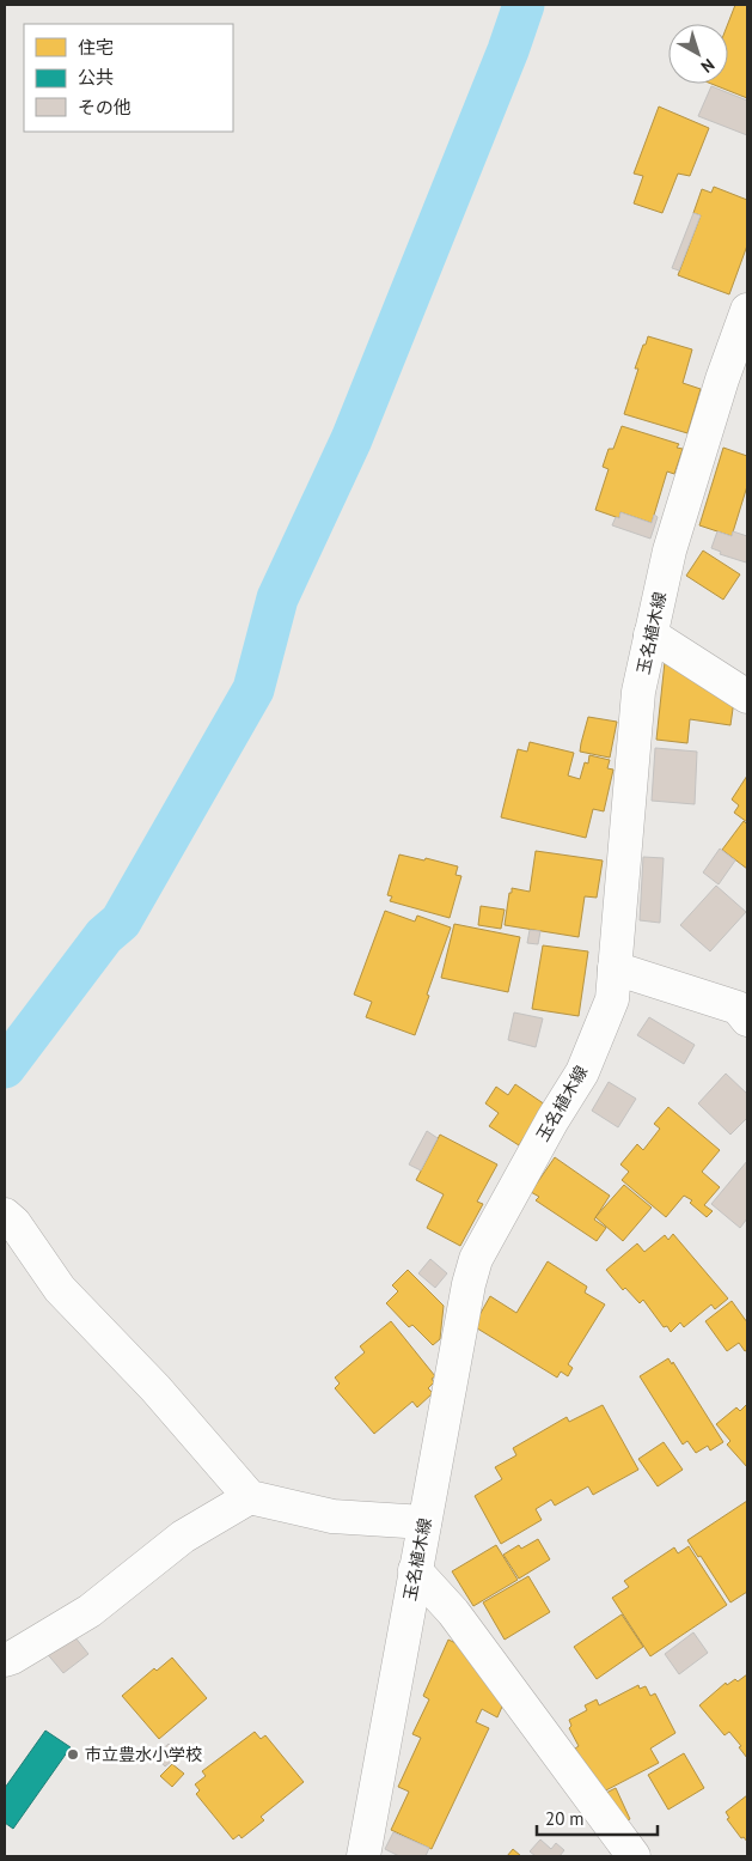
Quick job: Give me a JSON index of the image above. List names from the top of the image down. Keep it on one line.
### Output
{"streets":{"main road":["玉名植木線"]},"places":["市立豊水小学校"],"legend":["住宅","公共","その他"],"scale_bar":"20 m","north":"bottom right"}
